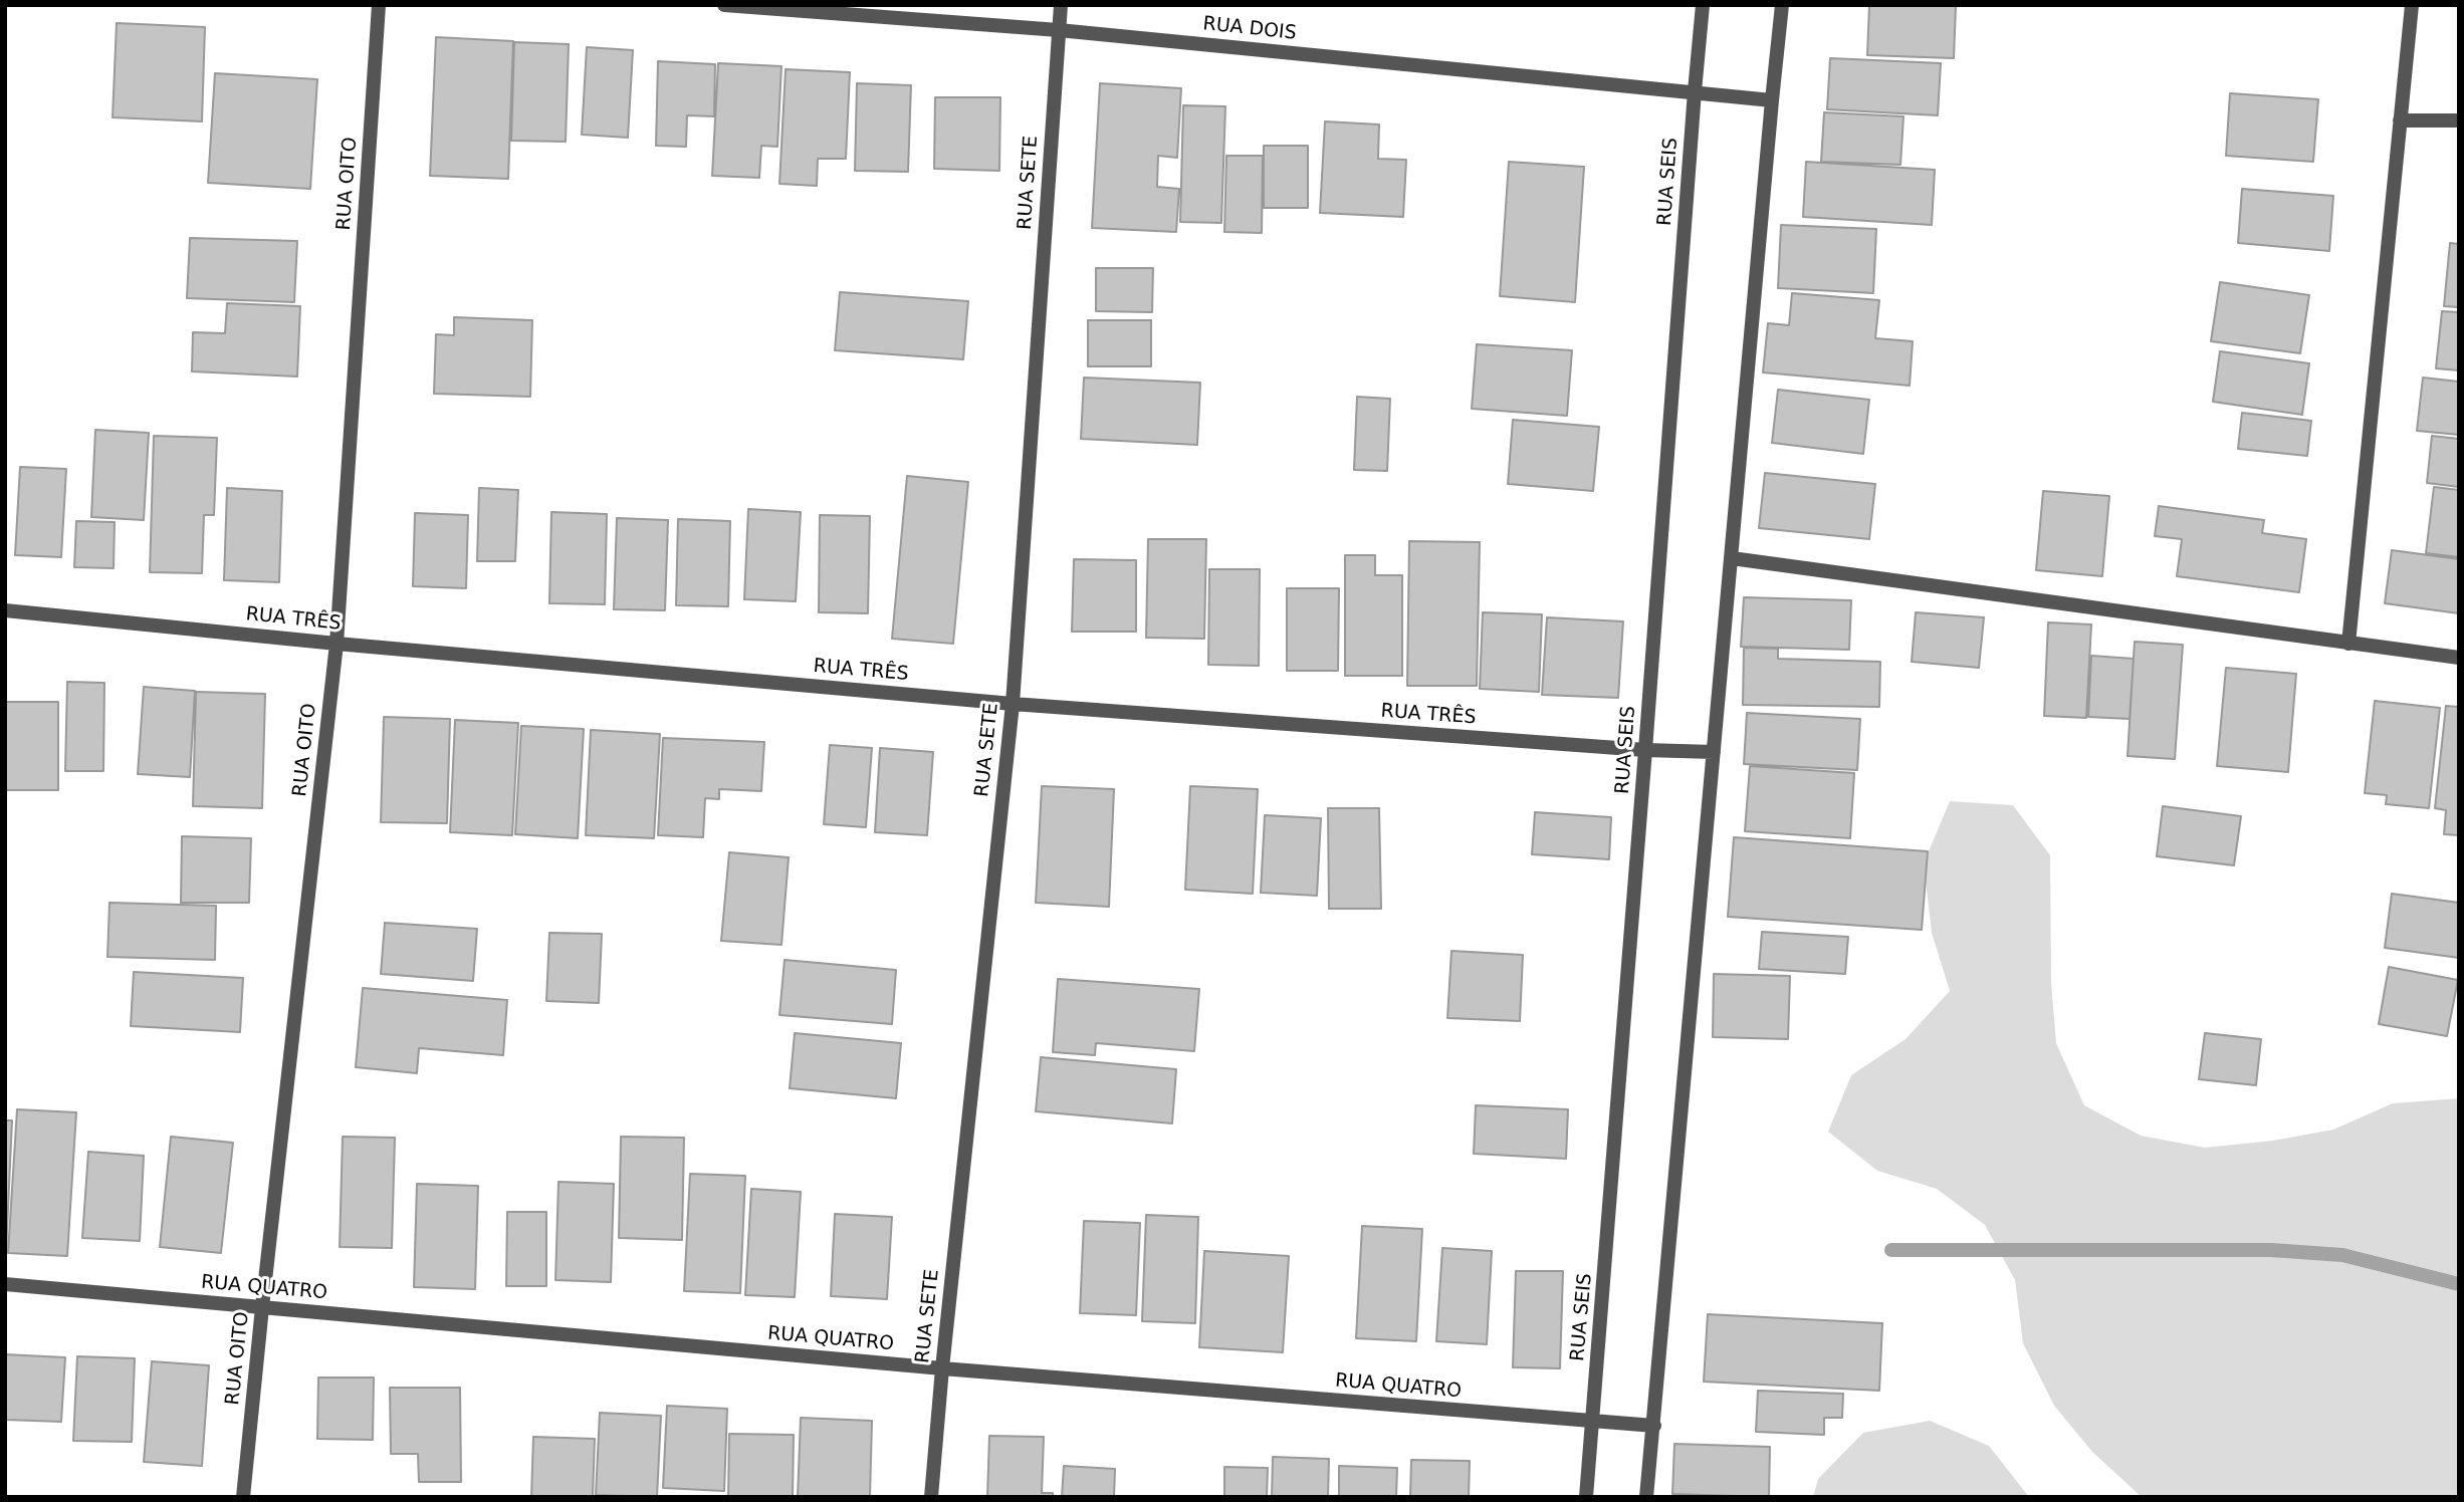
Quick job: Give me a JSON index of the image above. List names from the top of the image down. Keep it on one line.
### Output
{"streets":{"street":["RUA DOIS","RUA SEIS","RUA SETE","RUA OITO","RUA TRÊS","RUA QUATRO"]},"crossings":[["RUA DOIS","RUA SEIS"],["RUA DOIS","RUA SETE"],["RUA SEIS","RUA TRÊS"],["RUA SEIS","RUA QUATRO"],["RUA SETE","RUA TRÊS"],["RUA SETE","RUA QUATRO"],["RUA OITO","RUA TRÊS"],["RUA OITO","RUA QUATRO"]]}
